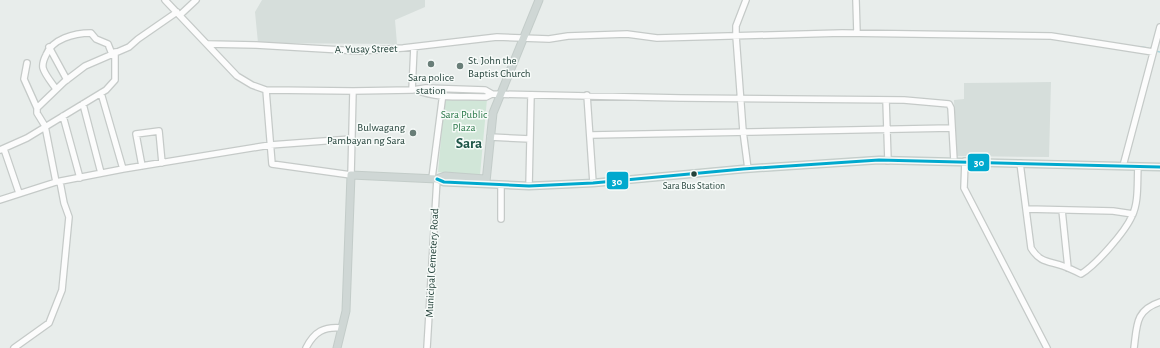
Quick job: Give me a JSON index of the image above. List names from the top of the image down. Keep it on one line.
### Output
{"streets":{"street":["A. Yusay Street","Municipal Cemetery Road"]},"districts":["Sara"],"parks":["Sara Public Plaza"],"places":["Sara police station","St. John the Baptist Church","Bulwagang Pambayan ng Sara","Sara Bus Station"],"lines":["transit line 30"]}
